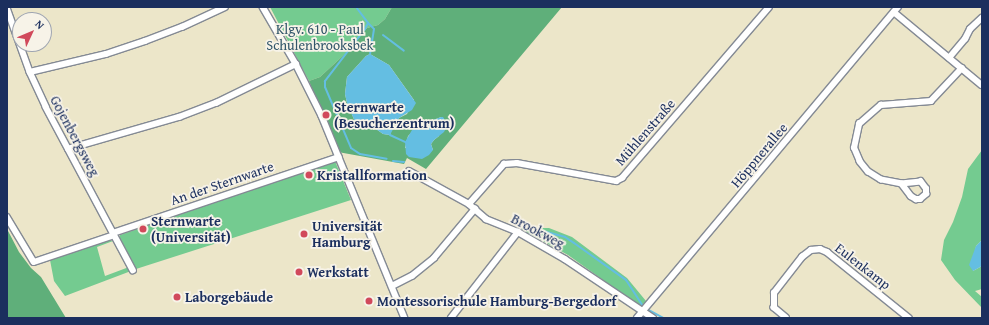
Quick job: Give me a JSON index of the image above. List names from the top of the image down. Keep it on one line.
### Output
{"streets":{"street":["Mühlenstraße","Gojenbergsweg","Höppnerallee","An der Sternwarte","Brookweg","Eulenkamp"]},"crossings":[["Mühlenstraße","Brookweg"],["Gojenbergsweg","An der Sternwarte"],["Höppnerallee","Brookweg"]],"parks":["Klgv. 610 - Paul Schulenbrooksbek"],"places":["Sternwarte (Besucherzentrum)","Kristallformation","Sternwarte (Universität)","Universität Hamburg","Werkstatt","Laborgebäude","Montessorischule Hamburg-Bergedorf"],"north":"top right"}
